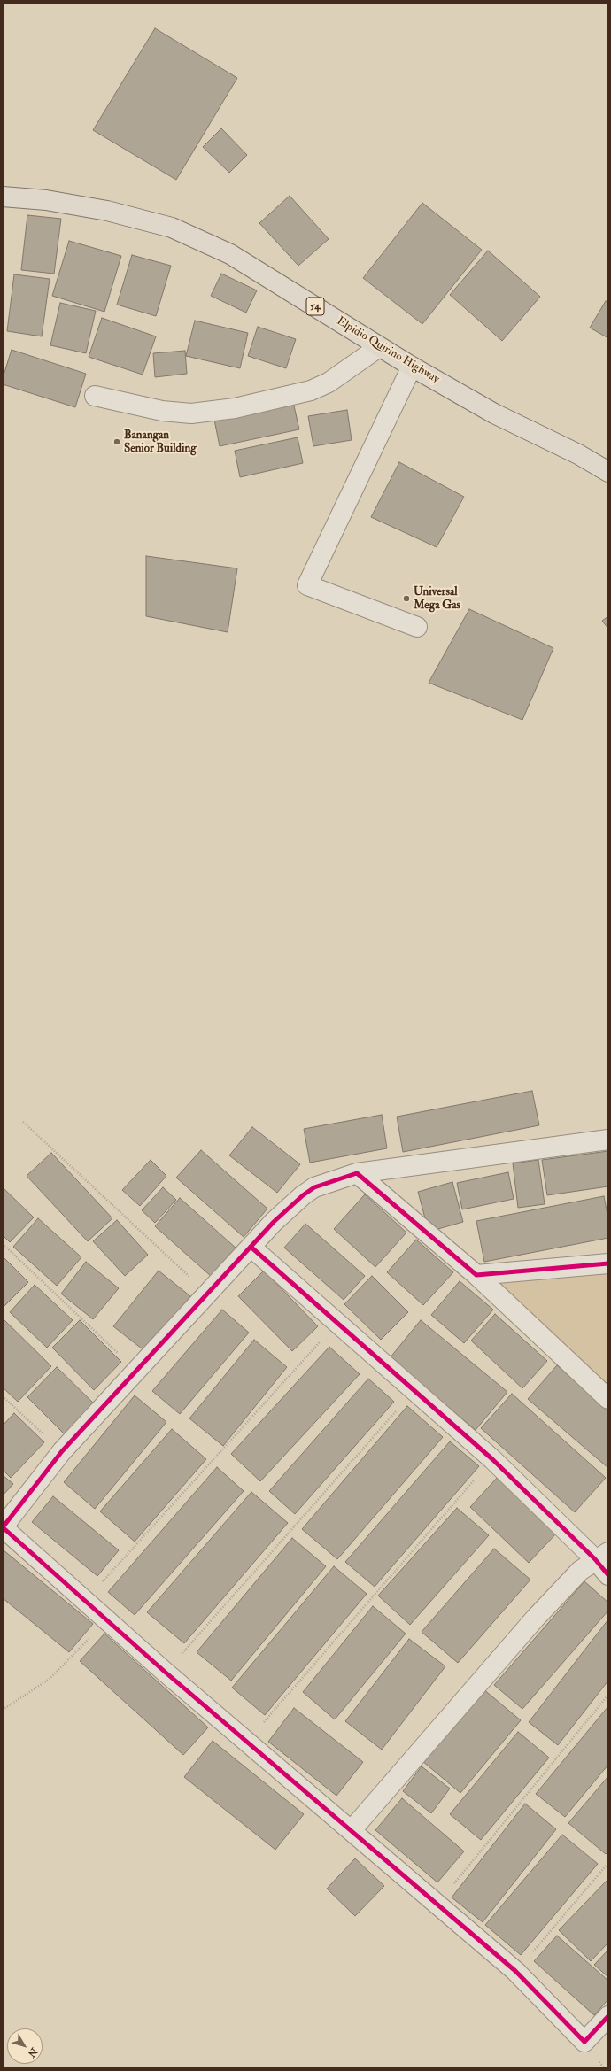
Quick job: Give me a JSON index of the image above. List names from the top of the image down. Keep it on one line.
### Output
{"streets":{"highway":["54","Elpidio Quirino Highway"]},"places":["Banangan Senior Building","Universal Mega Gas"],"north":"bottom right"}
